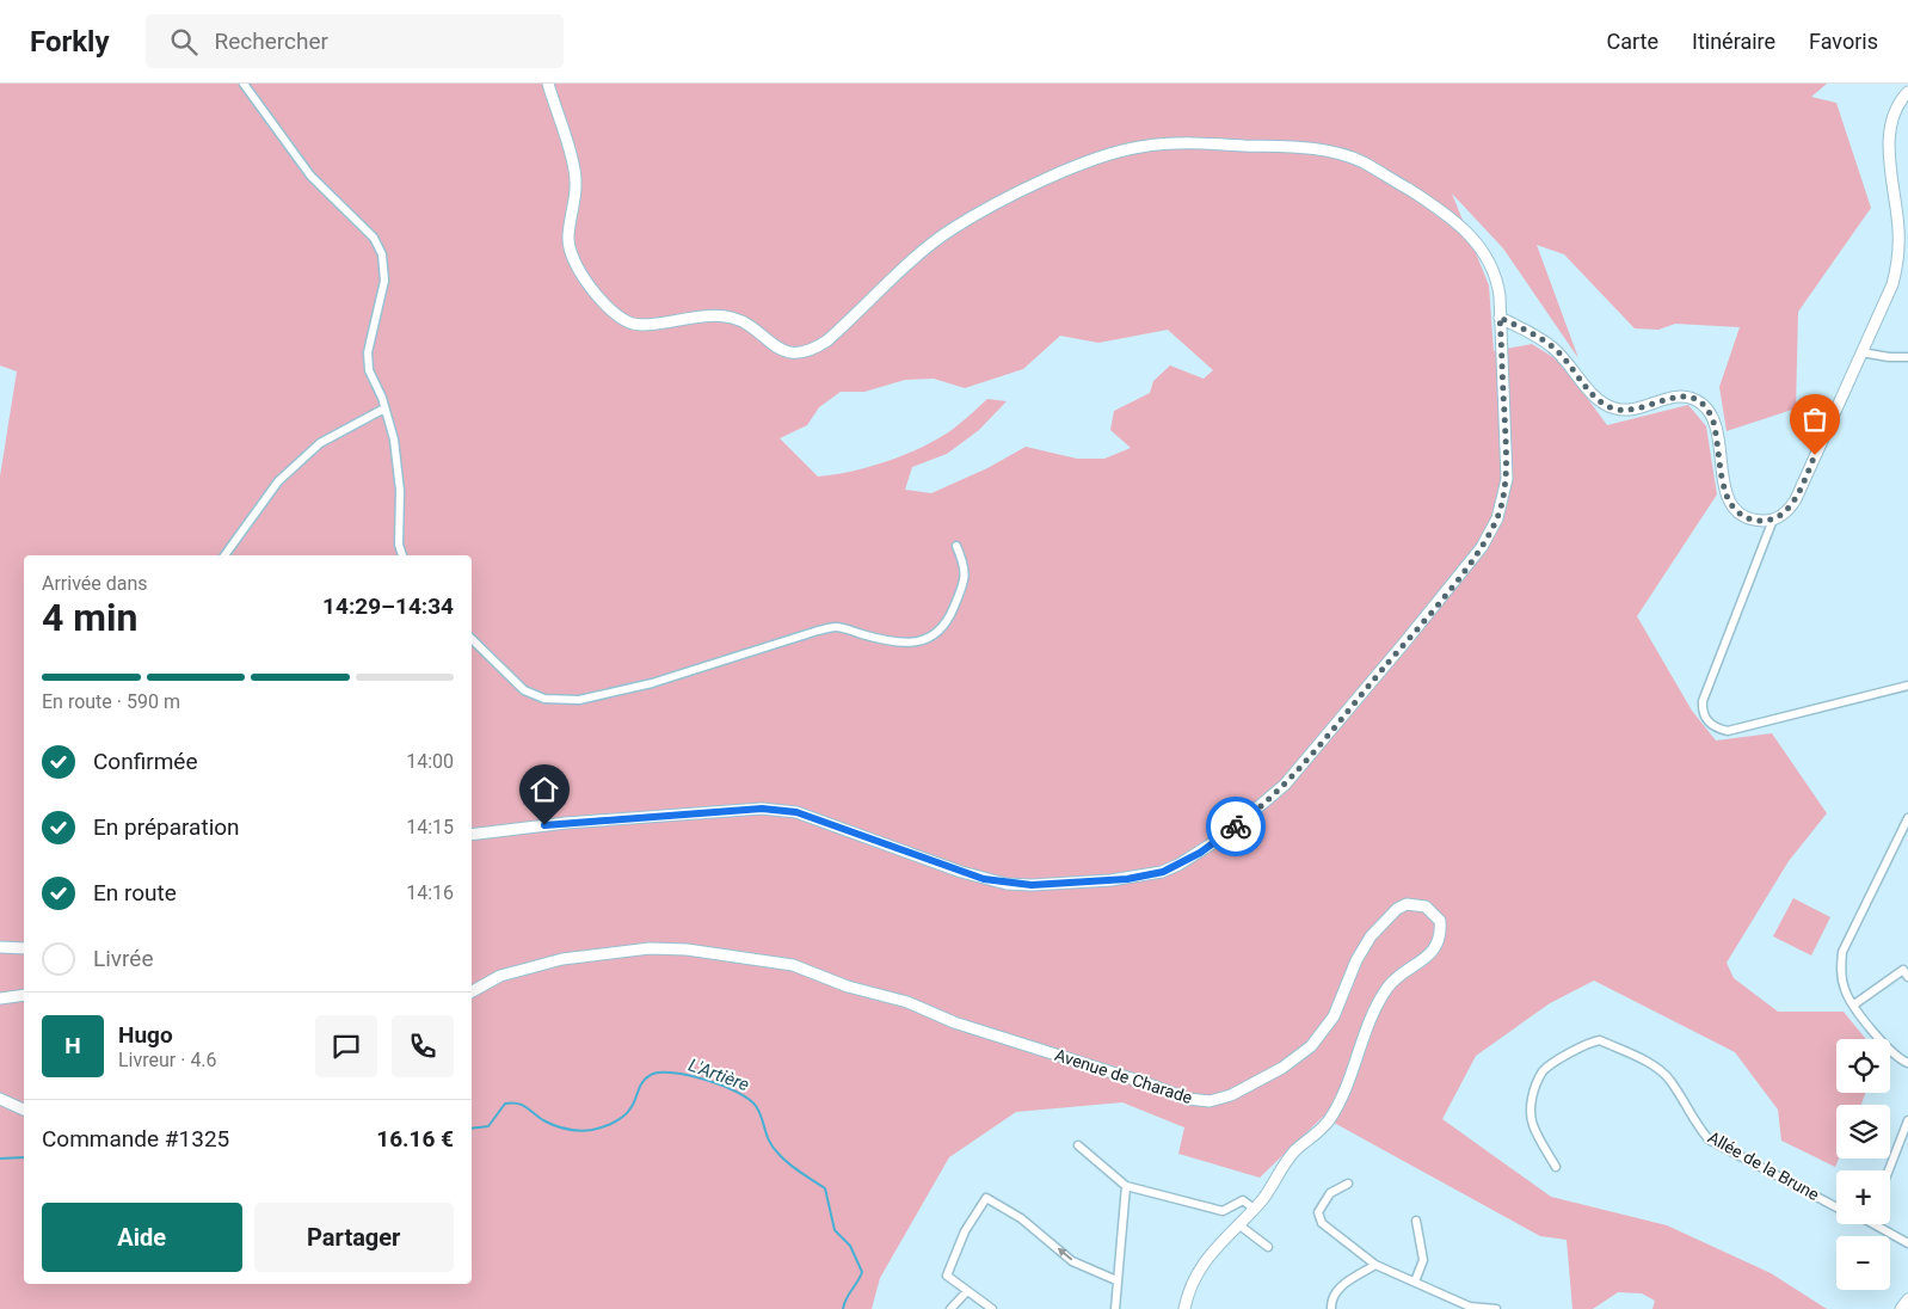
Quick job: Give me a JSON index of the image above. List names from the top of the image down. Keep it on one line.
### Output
{"streets":{"street":["Avenue de Charade","Allée de la Brune"]},"water":["L'Artière"],"page":{"header":"Forkly","search":"Rechercher","nav":["Carte","Itinéraire","Favoris"],"heading":["4 min","Arrivée dans","14:29–14:34"],"panel":["Hugo","Livreur · 4.6","Commande #1325","16.16 €"],"bar":"En route · 590 m","list":[["Confirmée","14:00"],["En préparation","14:15"],["En route","14:16"],"Livrée"],"round":"H","map_buttons":["+","−"],"buttons":["Aide","Partager"]}}
